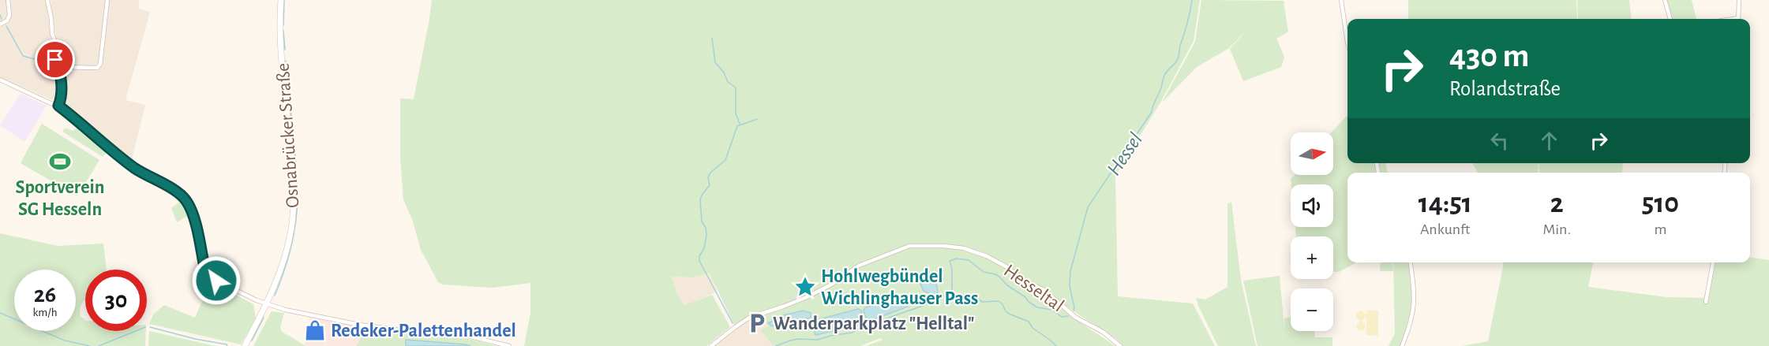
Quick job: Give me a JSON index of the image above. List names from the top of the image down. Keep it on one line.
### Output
{"streets":{"main road":["Osnabrücker Straße"],"street":["Hesseltal"]},"water":["Hessel"],"places":{"sports":["Sportverein SG Hesseln"],"place":["Hohlwegbündel Wichlinghauser Pass"],"parking":["Wanderparkplatz \"Helltal\""],"shop":["Redeker-Palettenhandel"]},"north":"right","page":{"turn":["430 m","Rolandstraße"],"map_buttons":["+","−"],"eta":["14:51","Ankunft","2","Min.","510","m"],"speed":"26 km/h","limit":"30"}}
